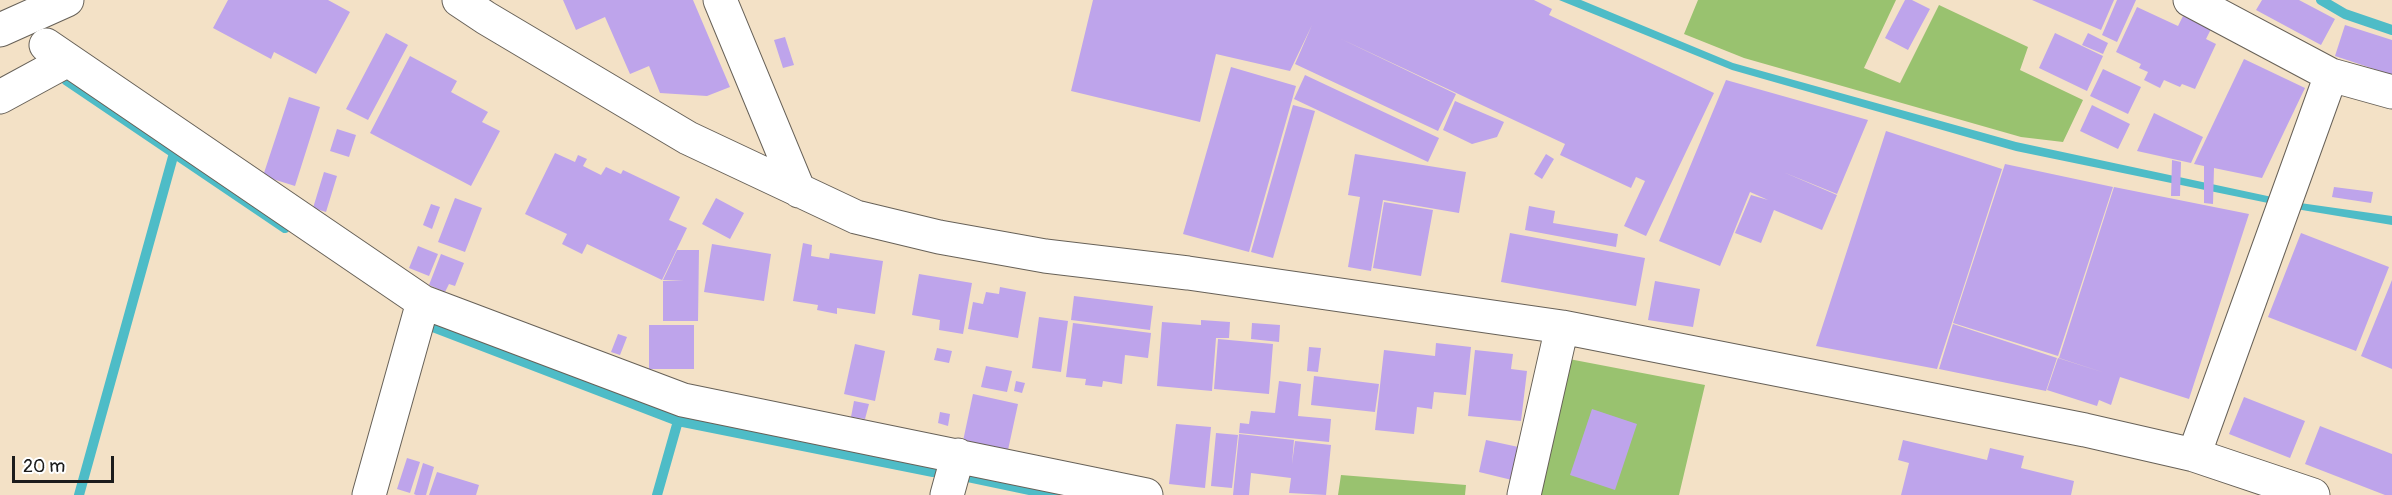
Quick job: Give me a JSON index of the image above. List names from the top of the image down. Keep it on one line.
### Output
{"scale_bar":"20 m"}
